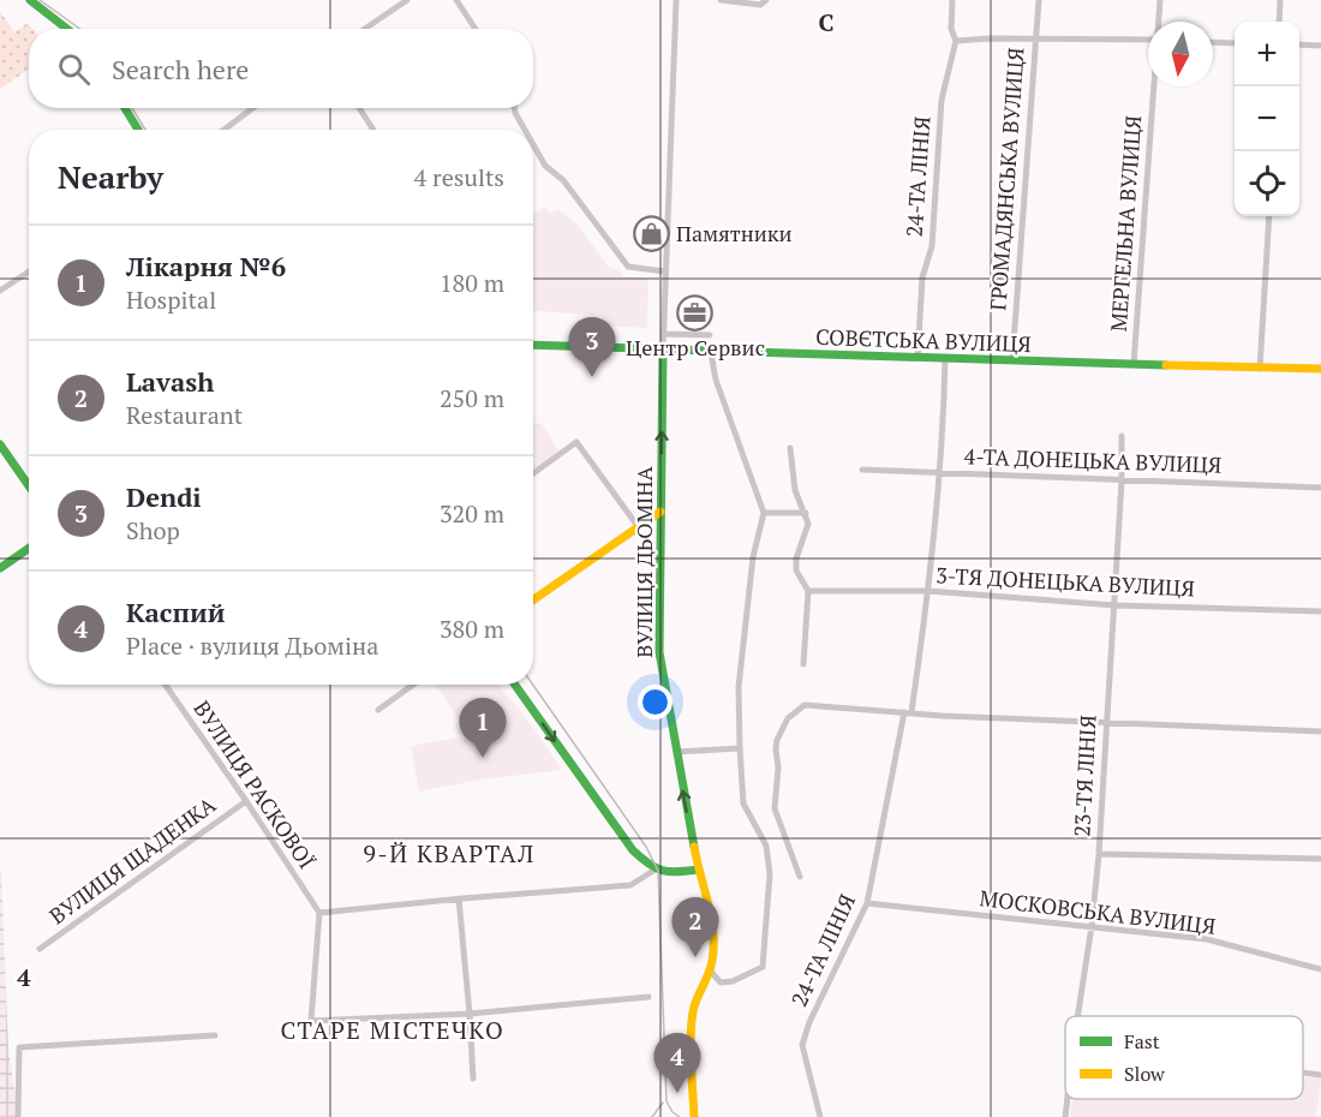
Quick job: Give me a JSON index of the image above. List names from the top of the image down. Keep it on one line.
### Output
{"streets":{"street":["24-ТА ЛІНІЯ","ГРОМАДЯНСЬКА ВУЛИЦЯ","МЕРГЕЛЬНА ВУЛИЦЯ","СОВЄТСЬКА ВУЛИЦЯ","4-ТА ДОНЕЦЬКА ВУЛИЦЯ","ВУЛИЦЯ ДЬОМІНА","3-ТЯ ДОНЕЦЬКА ВУЛИЦЯ","23-ТЯ ЛІНІЯ","ВУЛИЦЯ РАСКОВОЇ","ВУЛИЦЯ ЩАДЕНКА","МОСКОВСЬКА ВУЛИЦЯ"]},"crossings":[["24-ТА ЛІНІЯ","СОВЄТСЬКА ВУЛИЦЯ"],["24-ТА ЛІНІЯ","4-ТА ДОНЕЦЬКА ВУЛИЦЯ"],["24-ТА ЛІНІЯ","3-ТЯ ДОНЕЦЬКА ВУЛИЦЯ"],["24-ТА ЛІНІЯ","МОСКОВСЬКА ВУЛИЦЯ"],["ГРОМАДЯНСЬКА ВУЛИЦЯ","СОВЄТСЬКА ВУЛИЦЯ"],["МЕРГЕЛЬНА ВУЛИЦЯ","СОВЄТСЬКА ВУЛИЦЯ"],["СОВЄТСЬКА ВУЛИЦЯ","ВУЛИЦЯ ДЬОМІНА"],["4-ТА ДОНЕЦЬКА ВУЛИЦЯ","23-ТЯ ЛІНІЯ"],["3-ТЯ ДОНЕЦЬКА ВУЛИЦЯ","23-ТЯ ЛІНІЯ"],["23-ТЯ ЛІНІЯ","МОСКОВСЬКА ВУЛИЦЯ"],["ВУЛИЦЯ РАСКОВОЇ","ВУЛИЦЯ ЩАДЕНКА"]],"districts":["9-Й КВАРТАЛ","СТАРЕ МІСТЕЧКО"],"places":{"shop":["Памятники"],"office":["Центр Сервис"]},"legend":["Fast","Slow"],"north":"bottom","page":{"map_buttons":["+","−"],"search":"Search here","heading":["Nearby","4 results"],"list":[{"mark":"1","name":"Лікарня №6","note":"Hospital","value":"180 m"},{"mark":"2","name":"Lavash","note":"Restaurant","value":"250 m"},{"mark":"3","name":"Dendi","note":"Shop","value":"320 m"},{"mark":"4","name":"Каспий","note":"Place · вулиця Дьоміна","value":"380 m"}],"pins":["3","1","2","4"]},"grid":{"columns":["C"],"rows":["4"]}}
